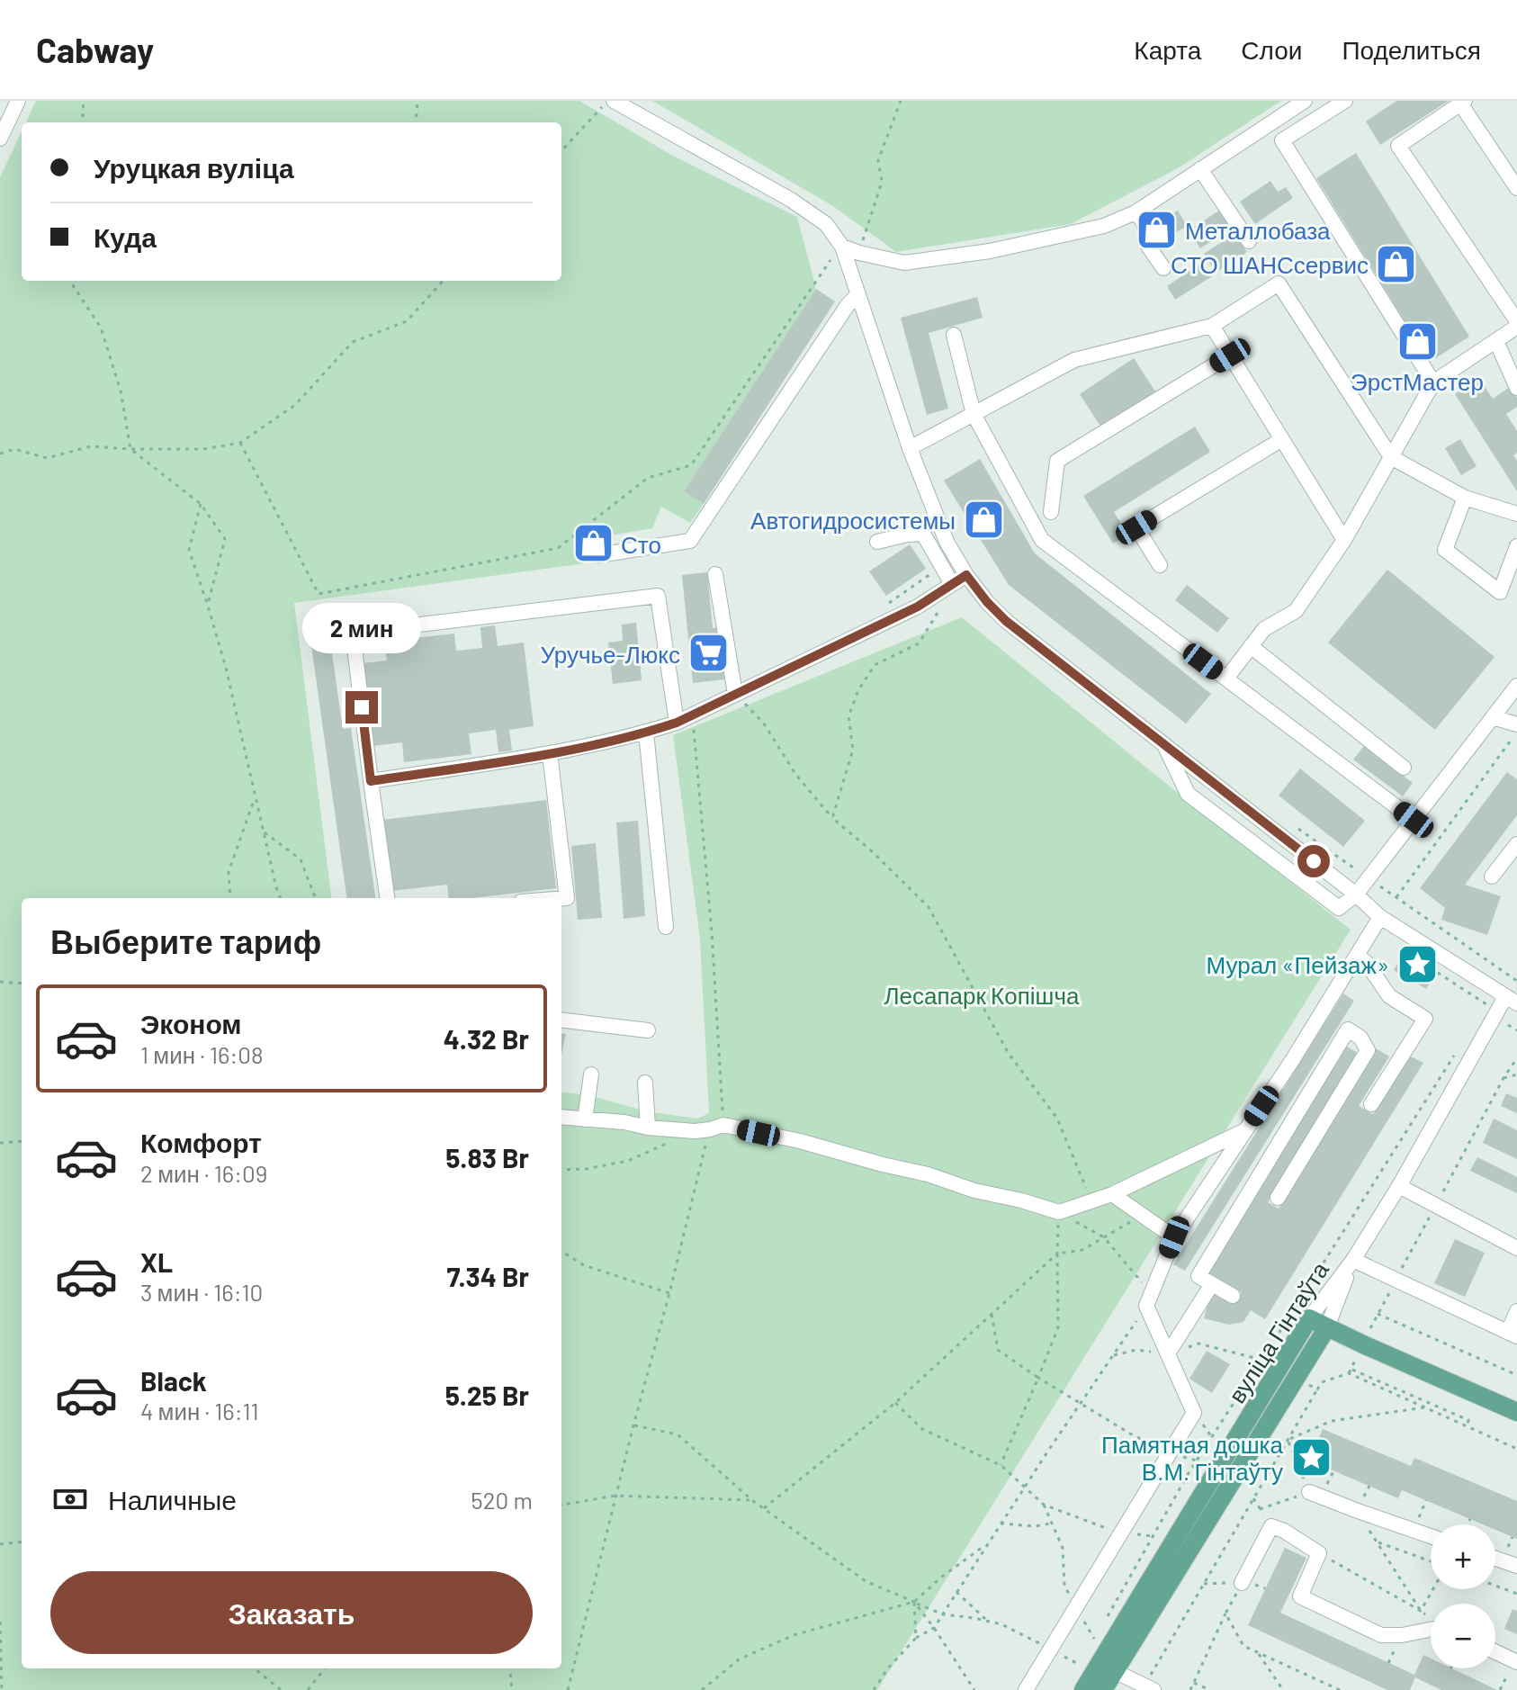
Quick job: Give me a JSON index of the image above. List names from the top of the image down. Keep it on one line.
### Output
{"streets":{"main road":["вуліца Гінтаўта"]},"parks":["Лесапарк Копішча"],"places":{"shop":["Металлобаза","СТО ШАНСсервис","ЭрстМастер","Автогидросистемы","Сто"],"supermarket":["Уручье-Люкс"],"place":["Мурал «Пейзаж»","Памятная дошка В.М. Гінтаўту"]},"page":{"header":"Cabway","nav":["Карта","Слои","Поделиться"],"banner":["Уруцкая вуліца","Куда"],"bubble":"2 мин","heading":"Выберите тариф","list":[{"name":"Эконом","note":"1 мин · 16:08","value":"4.32 Br"},{"name":"Комфорт","note":"2 мин · 16:09","value":"5.83 Br"},{"name":"XL","note":"3 мин · 16:10","value":"7.34 Br"},{"name":"Black","note":"4 мин · 16:11","value":"5.25 Br"}],"pay":["Наличные","520 m"],"map_buttons":["+","−"],"buttons":"Заказать"}}
